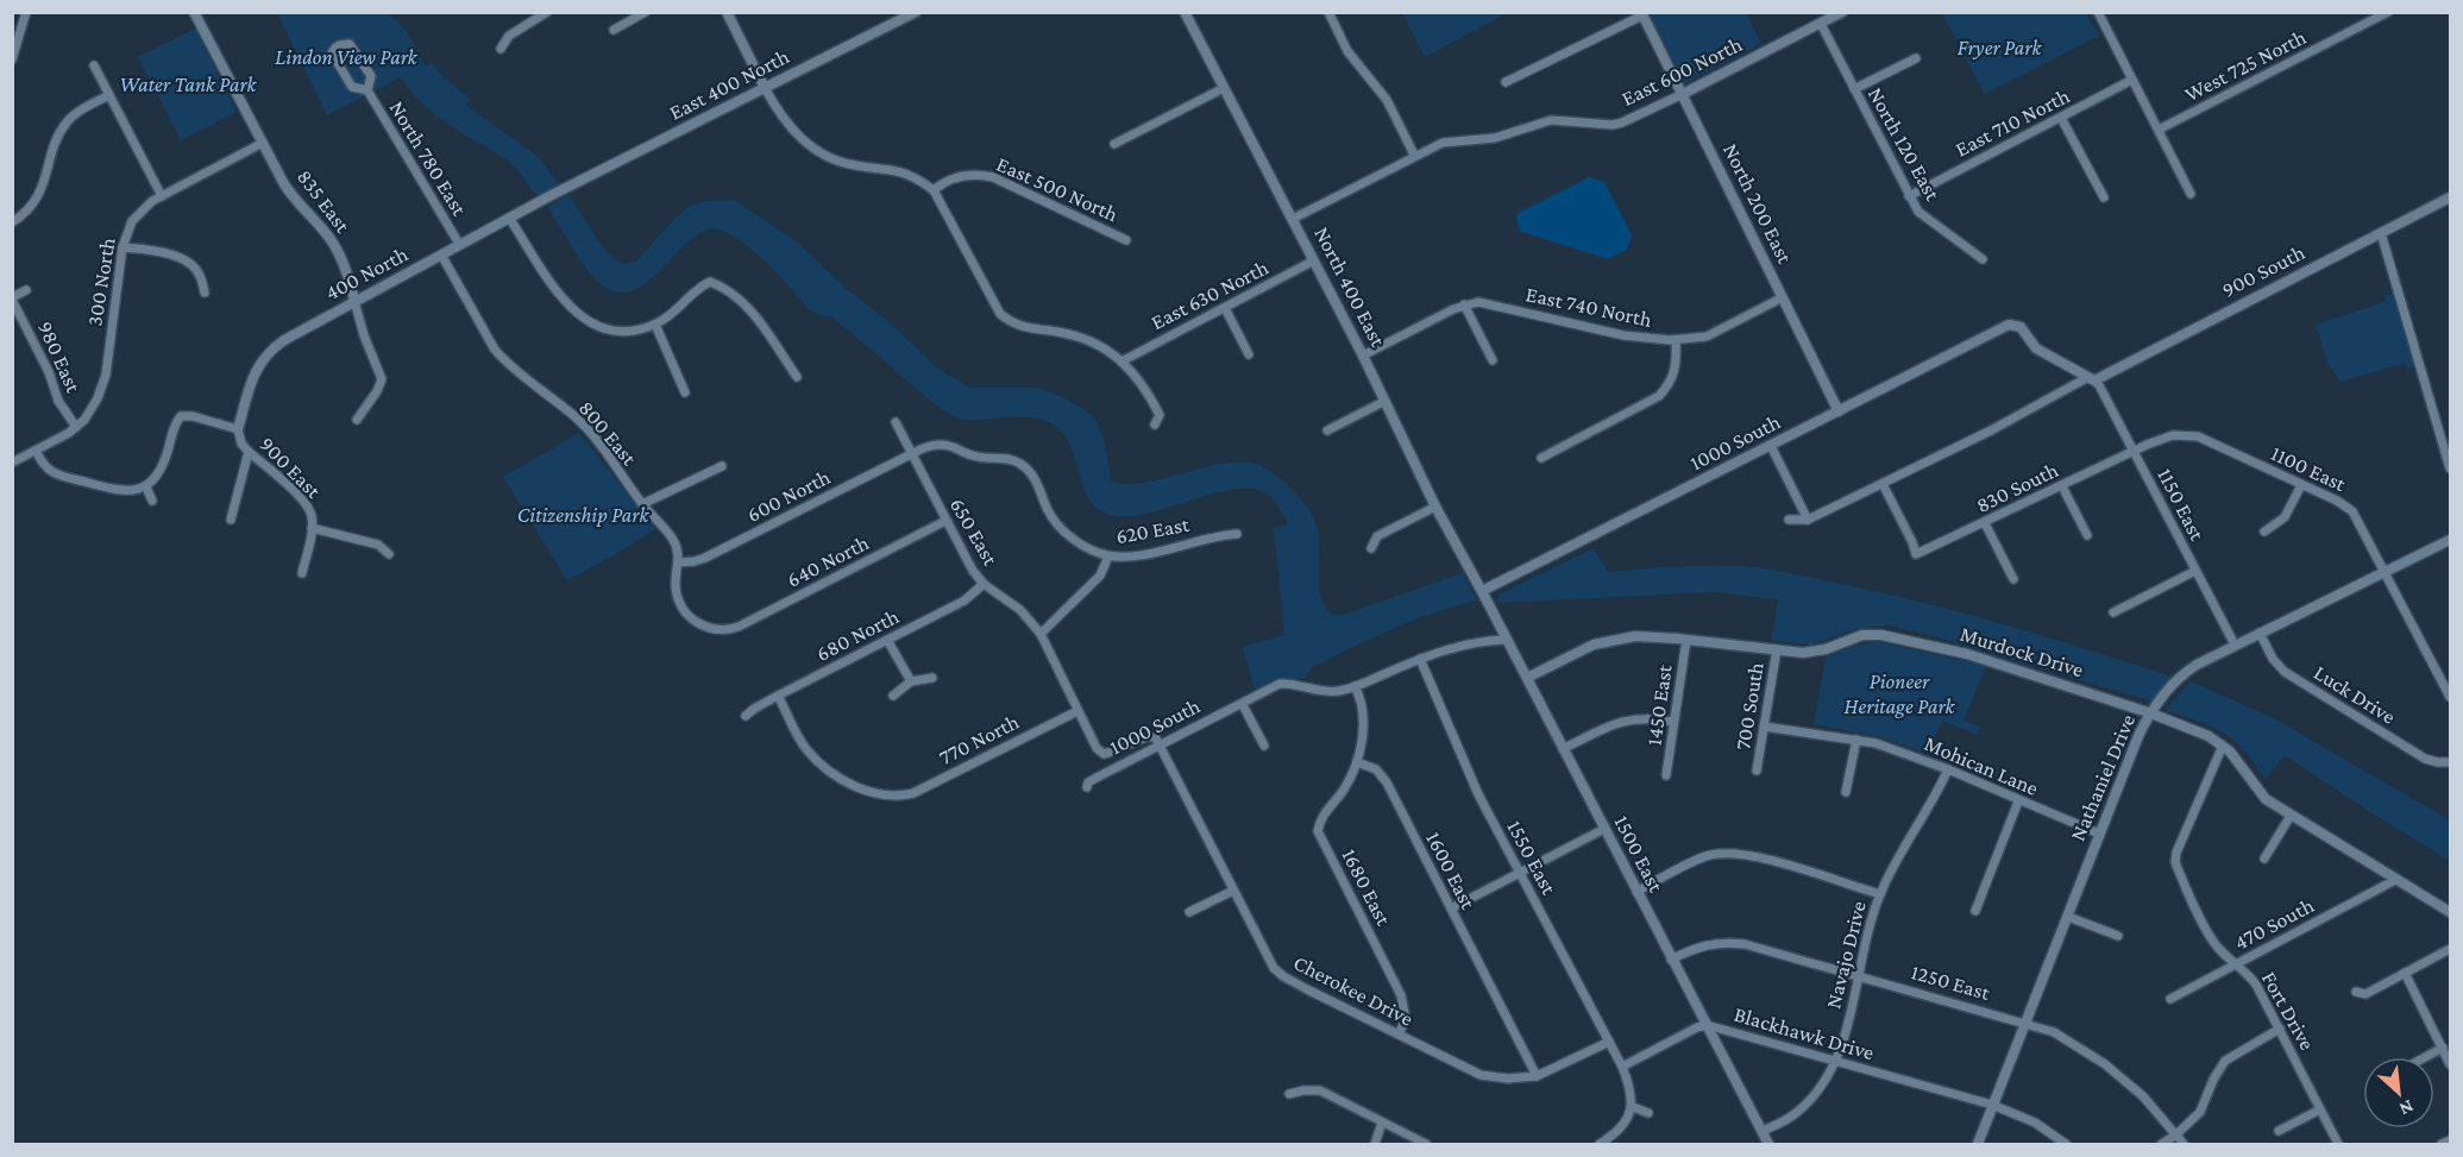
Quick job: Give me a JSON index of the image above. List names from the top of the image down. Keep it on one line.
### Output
{"streets":{"street":["West 725 North","East 600 North","East 400 North","East 710 North","North 120 East","North 780 East","East 500 North","835 East","North 200 East","900 South","400 North","300 North","North 400 East","East 630 North","East 740 North","980 East","800 East","1000 South","900 East","1100 East","830 South","600 North","1150 East","620 East","650 East","640 North","680 North","Murdock Drive","Luck Drive","1450 East","700 South","770 North","Mohican Lane","Nathaniel Drive","1500 East","1550 East","1600 East","1680 East","470 South","Navajo Drive","1250 East","Cherokee Drive","Fort Drive","Blackhawk Drive"]},"crossings":[["East 600 North","North 120 East"],["East 600 North","North 200 East"],["East 600 North","North 400 East"],["East 400 North","400 North"],["East 710 North","North 120 East"],["North 780 East","400 North"],["835 East","400 North"],["835 East","300 North"],["North 200 East","East 740 North"],["North 200 East","1000 South"],["900 South","1000 South"],["900 South","830 South"],["900 South","1150 East"],["400 North","800 East"],["400 North","900 East"],["300 North","980 East"],["North 400 East","East 630 North"],["North 400 East","1500 East"],["800 East","600 North"],["800 East","640 North"],["1000 South","1150 East"],["1000 South","650 East"],["1000 South","1500 East"],["1000 South","1550 East"],["1000 South","Cherokee Drive"],["1100 East","830 South"],["1100 East","1150 East"],["1100 East","Nathaniel Drive"],["830 South","1150 East"],["600 North","620 East"],["600 North","650 East"],["1150 East","Nathaniel Drive"],["620 East","650 East"],["650 East","640 North"],["650 East","680 North"],["650 East","770 North"],["650 East","Cherokee Drive"],["680 North","770 North"],["Murdock Drive","1450 East"],["Murdock Drive","700 South"],["Murdock Drive","Nathaniel Drive"],["Murdock Drive","1500 East"],["Murdock Drive","470 South"],["Murdock Drive","Fort Drive"],["Luck Drive","Nathaniel Drive"],["700 South","Mohican Lane"],["Mohican Lane","Nathaniel Drive"],["Mohican Lane","Navajo Drive"],["Nathaniel Drive","1250 East"],["Nathaniel Drive","Blackhawk Drive"],["1500 East","Navajo Drive"],["1500 East","1250 East"],["1500 East","Blackhawk Drive"],["1550 East","Cherokee Drive"],["1550 East","Blackhawk Drive"],["1600 East","1680 East"],["1600 East","Cherokee Drive"],["1680 East","Cherokee Drive"],["470 South","Fort Drive"],["Navajo Drive","1250 East"],["Navajo Drive","Blackhawk Drive"]],"parks":["Fryer Park","Lindon View Park","Water Tank Park","Citizenship Park","Pioneer Heritage Park"],"north":"bottom right"}
